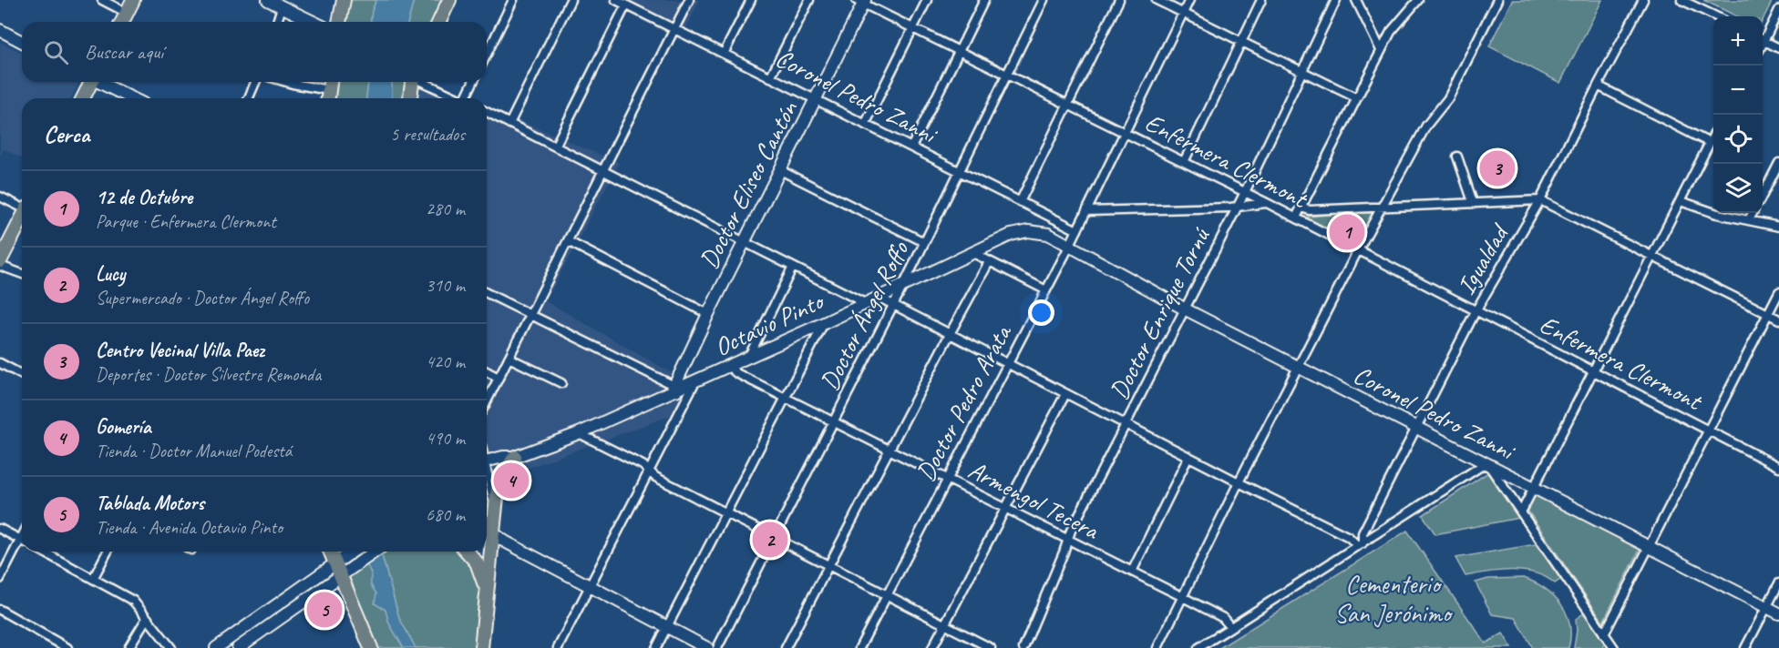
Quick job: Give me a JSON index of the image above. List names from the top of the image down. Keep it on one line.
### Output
{"streets":{"main road":["Coronel Pedro Zanni","Doctor Eliseo Cantón","Octavio Pinto"],"street":["Enfermera Clermont","Igualdad","Doctor Enrique Tornú","Doctor Ángel Roffo","Doctor Pedro Arata","Armengol Tecera"]},"crossings":[["Coronel Pedro Zanni","Doctor Eliseo Cantón"],["Coronel Pedro Zanni","Igualdad"],["Coronel Pedro Zanni","Doctor Enrique Tornú"],["Coronel Pedro Zanni","Doctor Ángel Roffo"],["Coronel Pedro Zanni","Octavio Pinto"],["Coronel Pedro Zanni","Doctor Pedro Arata"],["Enfermera Clermont","Doctor Eliseo Cantón"],["Enfermera Clermont","Igualdad"],["Enfermera Clermont","Doctor Enrique Tornú"],["Enfermera Clermont","Doctor Ángel Roffo"],["Enfermera Clermont","Doctor Pedro Arata"],["Doctor Eliseo Cantón","Octavio Pinto"],["Doctor Enrique Tornú","Armengol Tecera"],["Doctor Ángel Roffo","Octavio Pinto"],["Doctor Ángel Roffo","Armengol Tecera"],["Octavio Pinto","Doctor Pedro Arata"],["Octavio Pinto","Armengol Tecera"],["Doctor Pedro Arata","Armengol Tecera"]],"parks":["Cementerio San Jerónimo"],"page":{"map_buttons":["+","−"],"search":"Buscar aquí","heading":["Cerca","5 resultados"],"pins":["3","1","4","2","5"],"list":[{"mark":"1","name":"12 de Octubre","note":"Parque · Enfermera Clermont","value":"280 m"},{"mark":"2","name":"Lucy","note":"Supermercado · Doctor Ángel Roffo","value":"310 m"},{"mark":"3","name":"Centro Vecinal Villa Paez","note":"Deportes · Doctor Silvestre Remonda","value":"420 m"},{"mark":"4","name":"Gomería","note":"Tienda · Doctor Manuel Podestá","value":"490 m"},{"mark":"5","name":"Tablada Motors","note":"Tienda · Avenida Octavio Pinto","value":"680 m"}]}}
